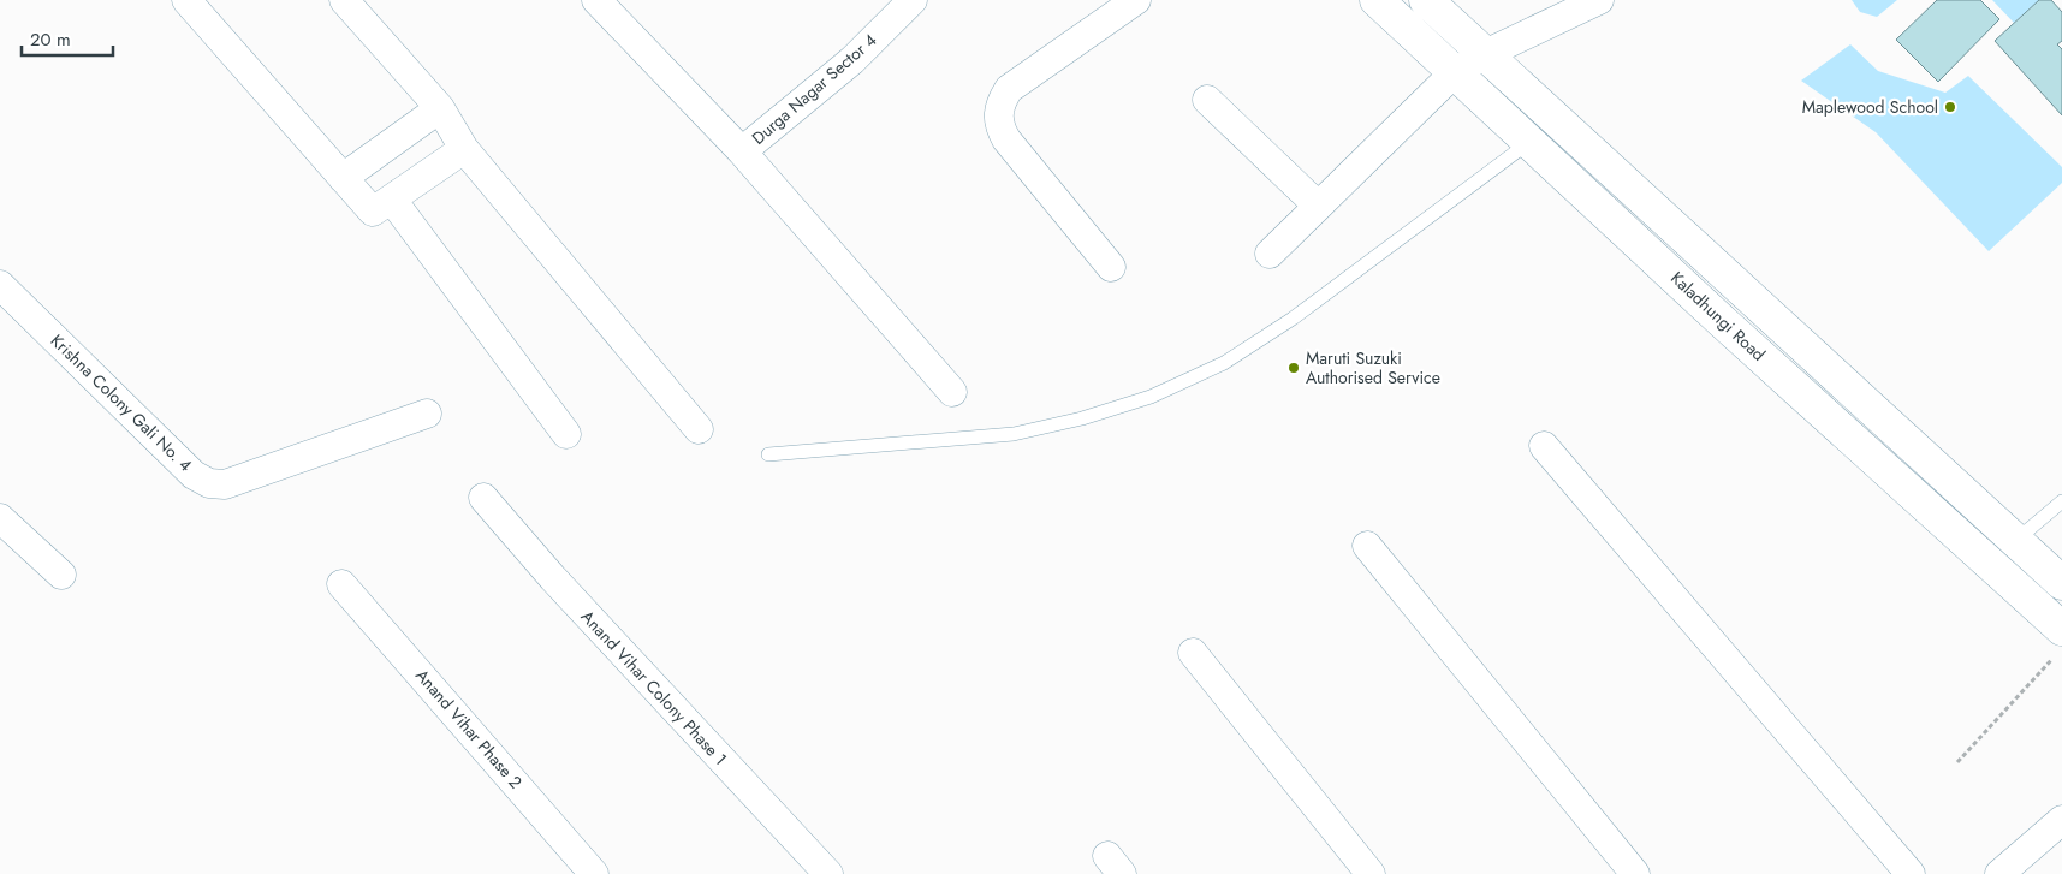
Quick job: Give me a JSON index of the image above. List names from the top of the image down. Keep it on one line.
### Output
{"streets":{"main road":["Kaladhungi Road"],"street":["Durga Nagar Sector 4","Krishna Colony Gali No. 4","Anand Vihar Colony Phase 1","Anand Vihar Phase 2"]},"places":["Maplewood School","Maruti Suzuki Authorised Service"],"scale_bar":"20 m"}
